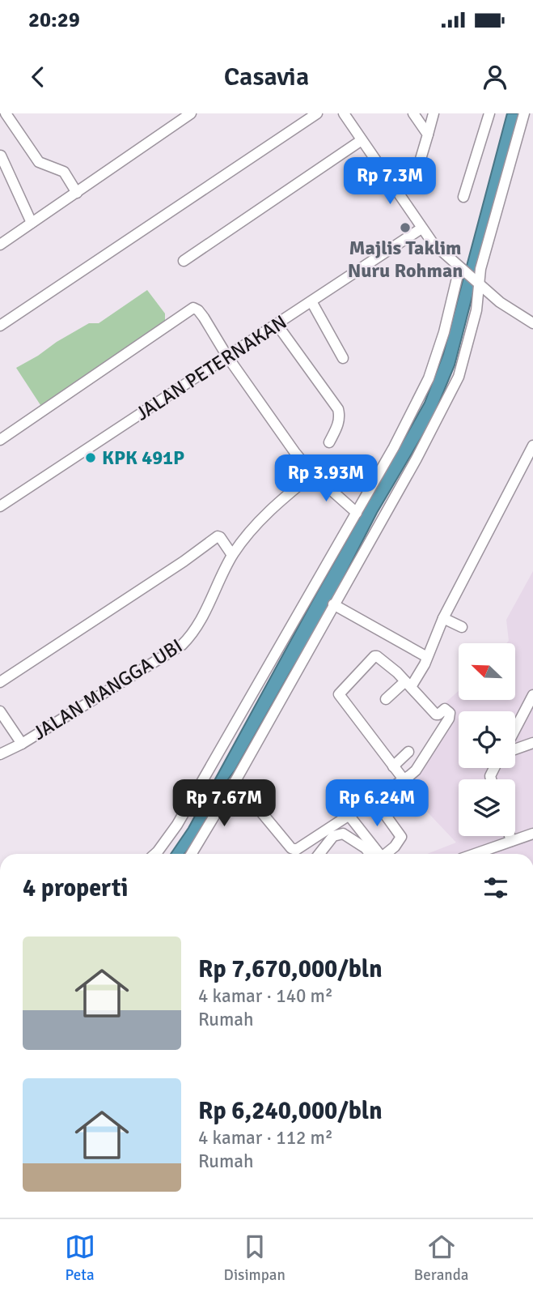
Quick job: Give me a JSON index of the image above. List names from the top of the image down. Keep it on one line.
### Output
{"streets":{"street":["JALAN PETERNAKAN","JALAN MANGGA UBI"]},"places":["Majlis Taklim Nuru Rohman","KPK 491P"],"north":"top left","page":{"status":"20:29","header":"Casavia","price":["Rp 7.3M","Rp 3.93M","Rp 7.67M","Rp 6.24M"],"heading":"4 properti","list":[{"name":"Rp 7,670,000/bln","note":"4 kamar · 140 m² · Rumah"},{"name":"Rp 6,240,000/bln","note":"4 kamar · 112 m² · Rumah"}],"tabs":["Peta","Disimpan","Beranda"]}}
